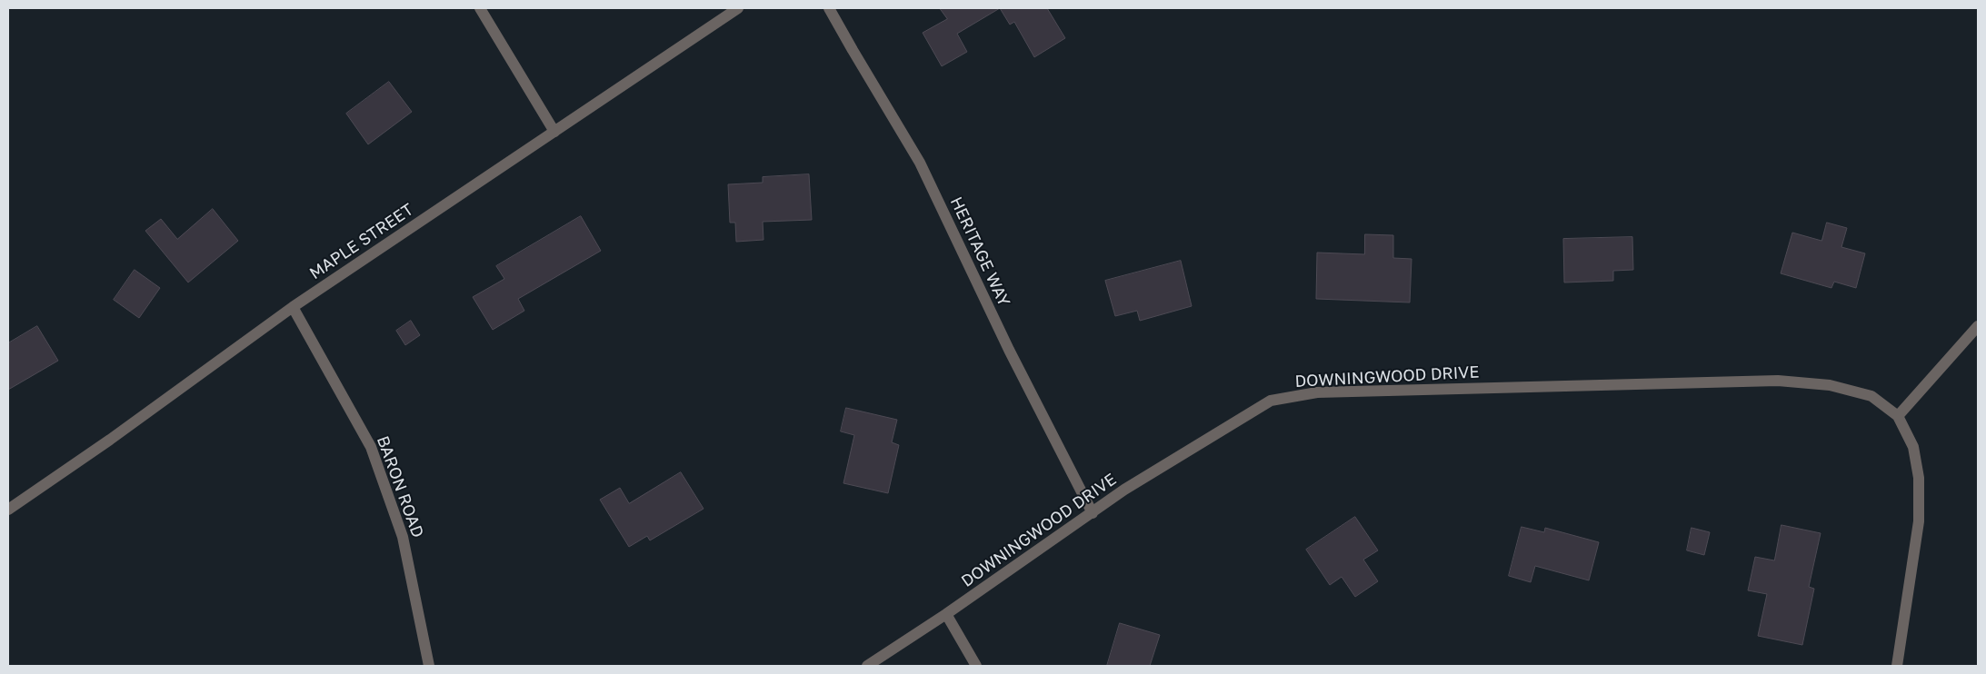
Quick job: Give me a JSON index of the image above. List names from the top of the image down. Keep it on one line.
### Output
{"streets":{"street":["MAPLE STREET","HERITAGE WAY","DOWNINGWOOD DRIVE","BARON ROAD"]},"crossings":[["MAPLE STREET","BARON ROAD"],["HERITAGE WAY","DOWNINGWOOD DRIVE"]]}
